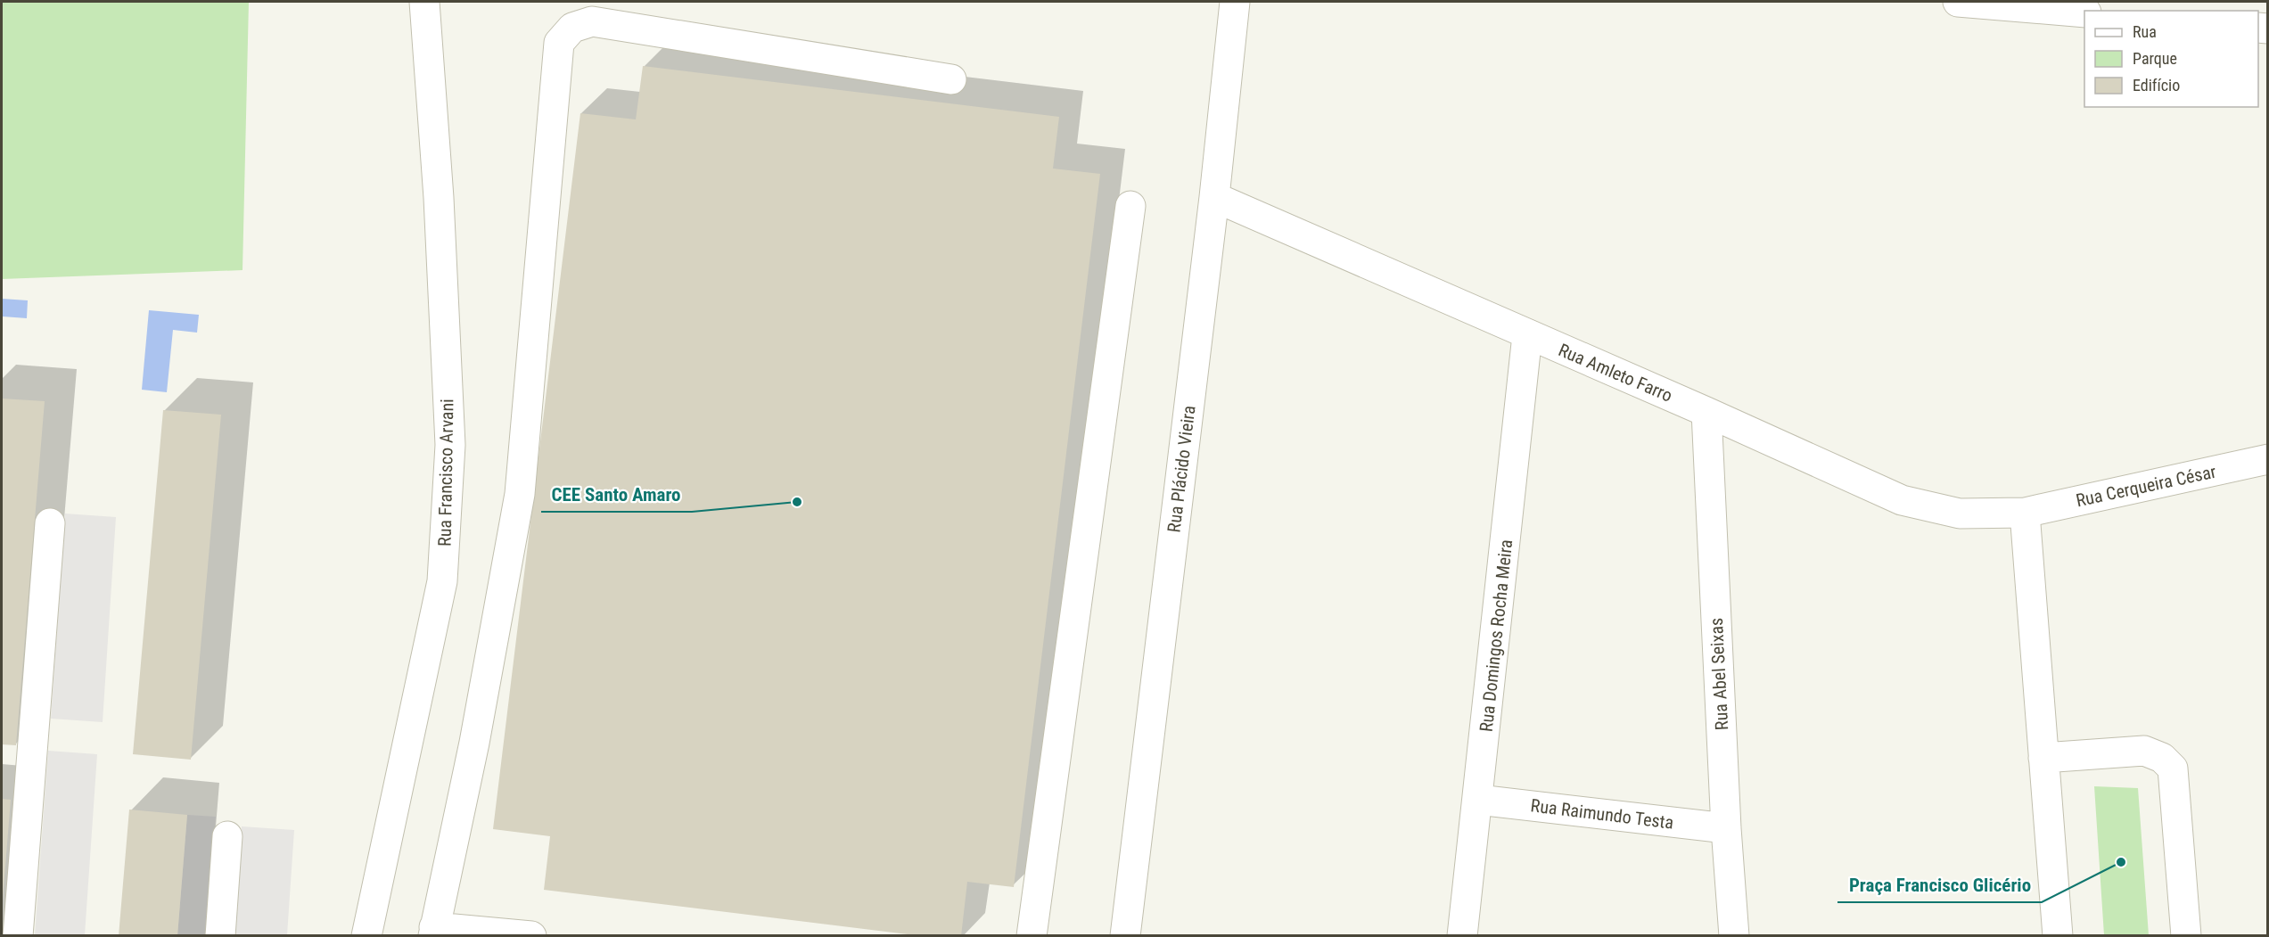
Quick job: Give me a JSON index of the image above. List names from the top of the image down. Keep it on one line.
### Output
{"streets":{"street":["Rua Amleto Farro","Rua Plácido Vieira","Rua Francisco Arvani","Rua Cerqueira César","Rua Domingos Rocha Meira","Rua Abel Seixas","Rua Raimundo Testa"]},"crossings":[["Rua Amleto Farro","Rua Plácido Vieira"],["Rua Amleto Farro","Rua Cerqueira César"],["Rua Amleto Farro","Rua Domingos Rocha Meira"],["Rua Amleto Farro","Rua Abel Seixas"],["Rua Domingos Rocha Meira","Rua Raimundo Testa"],["Rua Abel Seixas","Rua Raimundo Testa"]],"places":["CEE Santo Amaro","Praça Francisco Glicério"],"legend":["Rua","Parque","Edifício"]}
